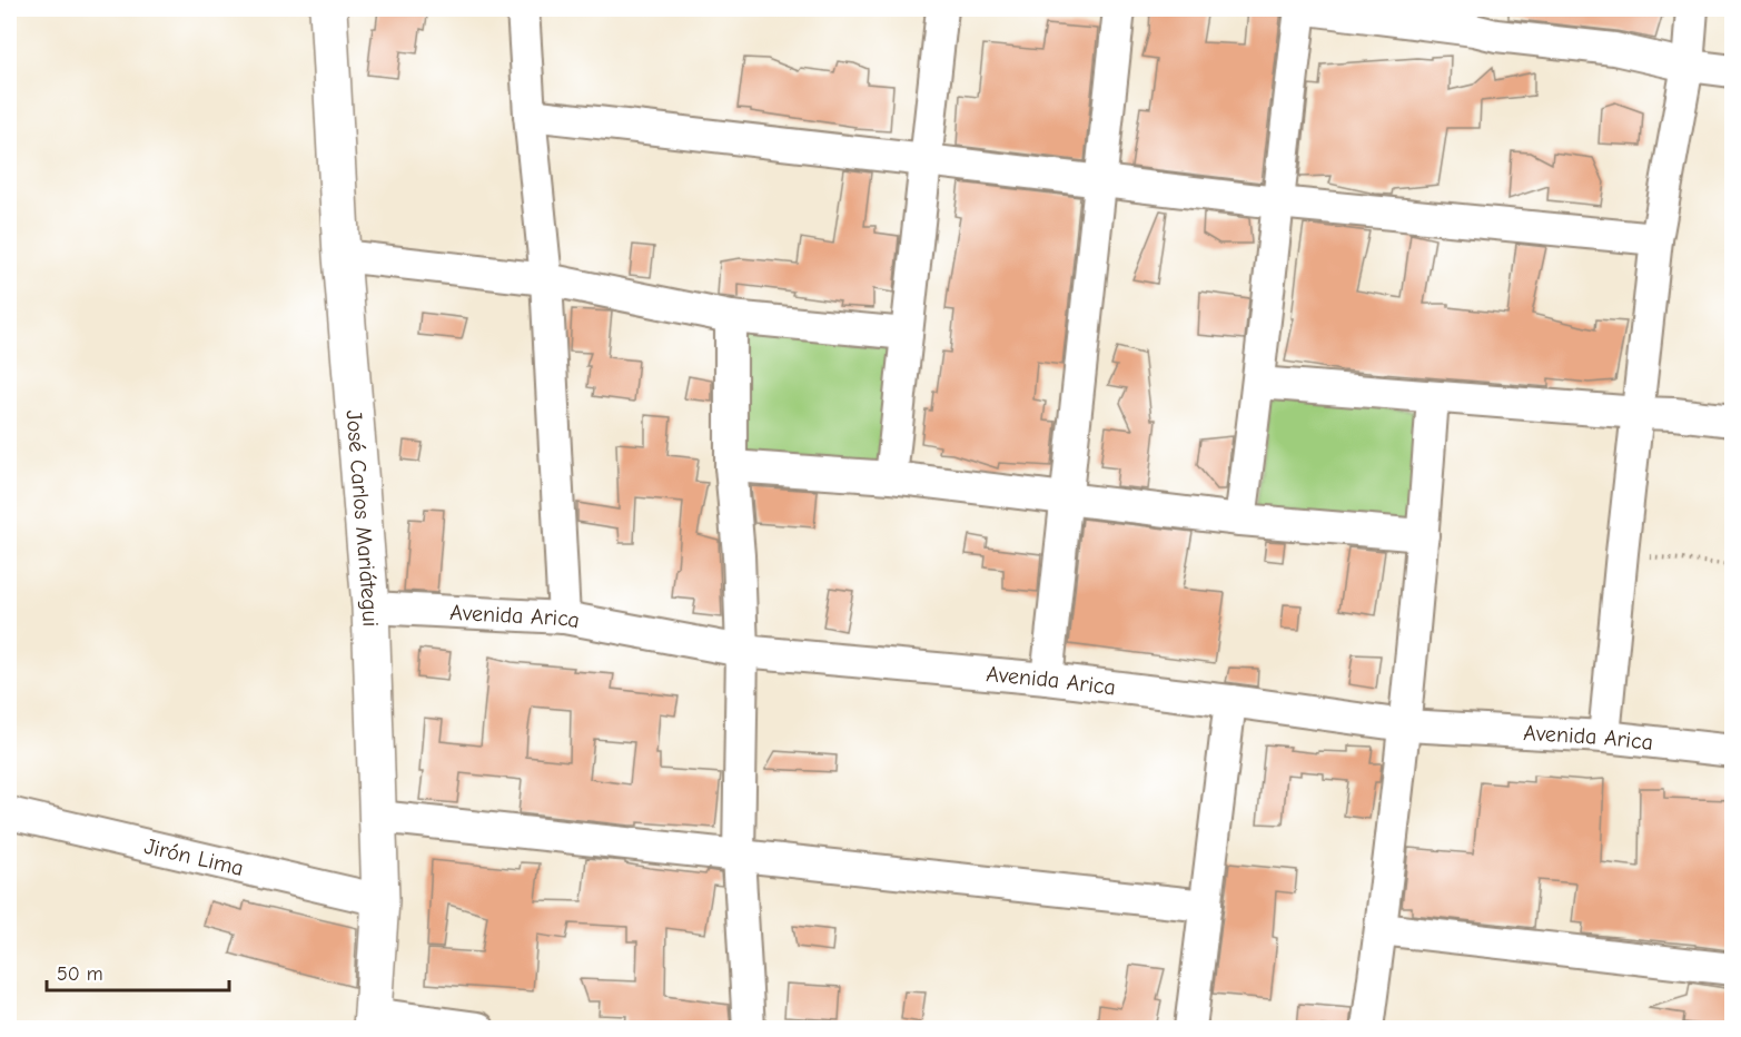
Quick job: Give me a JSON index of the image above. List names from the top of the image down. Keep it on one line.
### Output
{"streets":{"main road":["José Carlos Mariátegui"],"street":["Avenida Arica","Jirón Lima"]},"crossings":[["José Carlos Mariátegui","Avenida Arica"],["José Carlos Mariátegui","Jirón Lima"]],"scale_bar":"50 m"}
